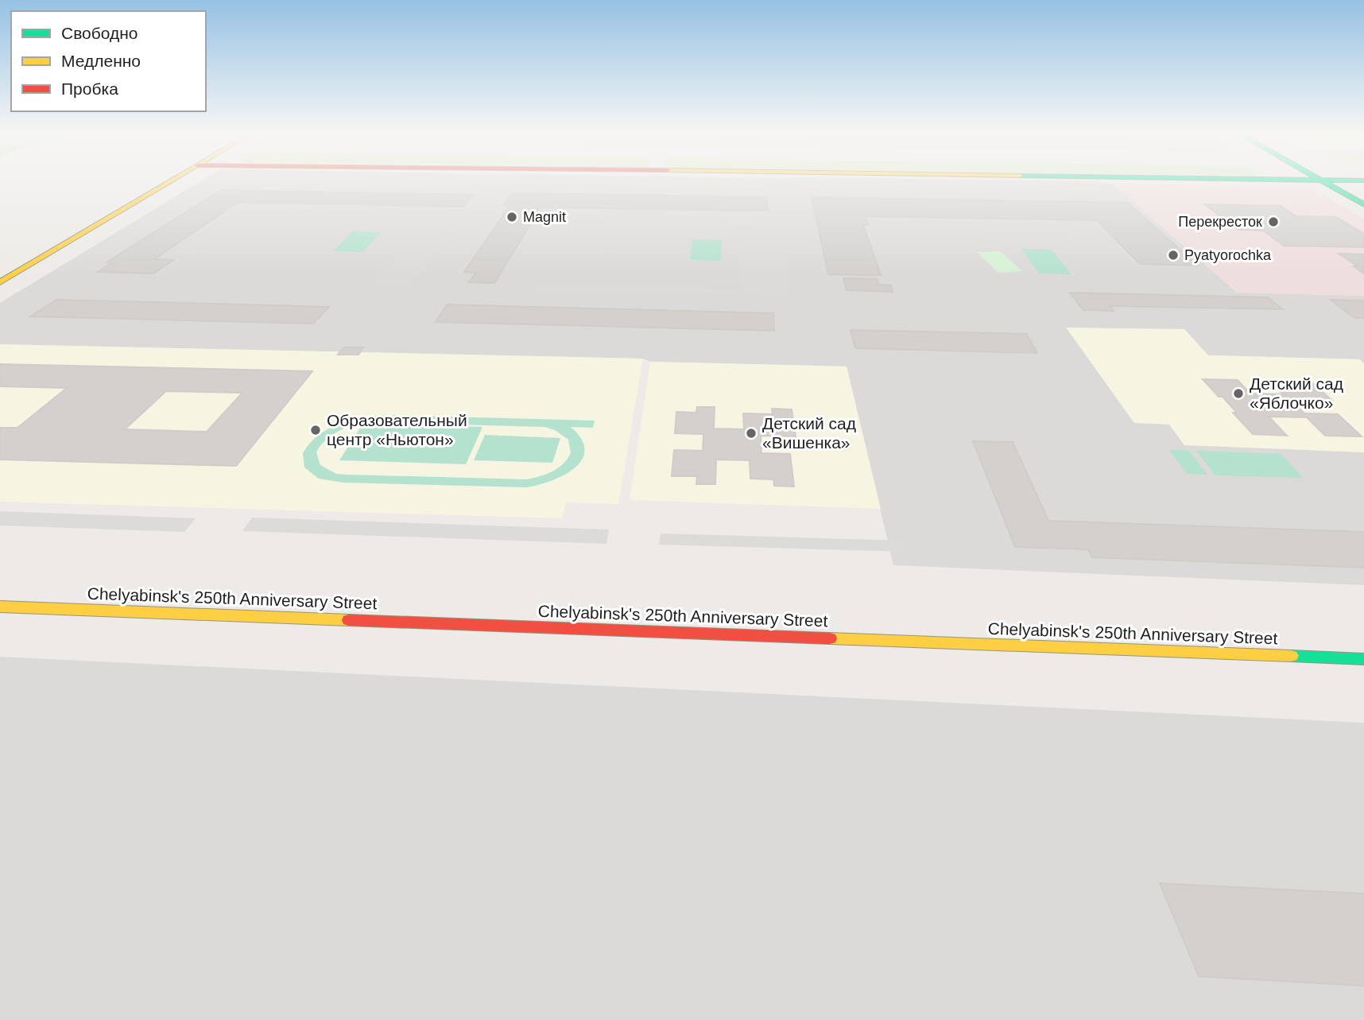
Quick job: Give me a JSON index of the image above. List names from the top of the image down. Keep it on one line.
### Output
{"streets":{"street":["Chelyabinsk's 250th Anniversary Street"]},"places":["Magnit","Перекресток","Pyatyorochka","Детский сад «Яблочко»","Образовательный центр «Ньютон»","Детский сад «Вишенка»"],"legend":["Свободно","Медленно","Пробка"]}
